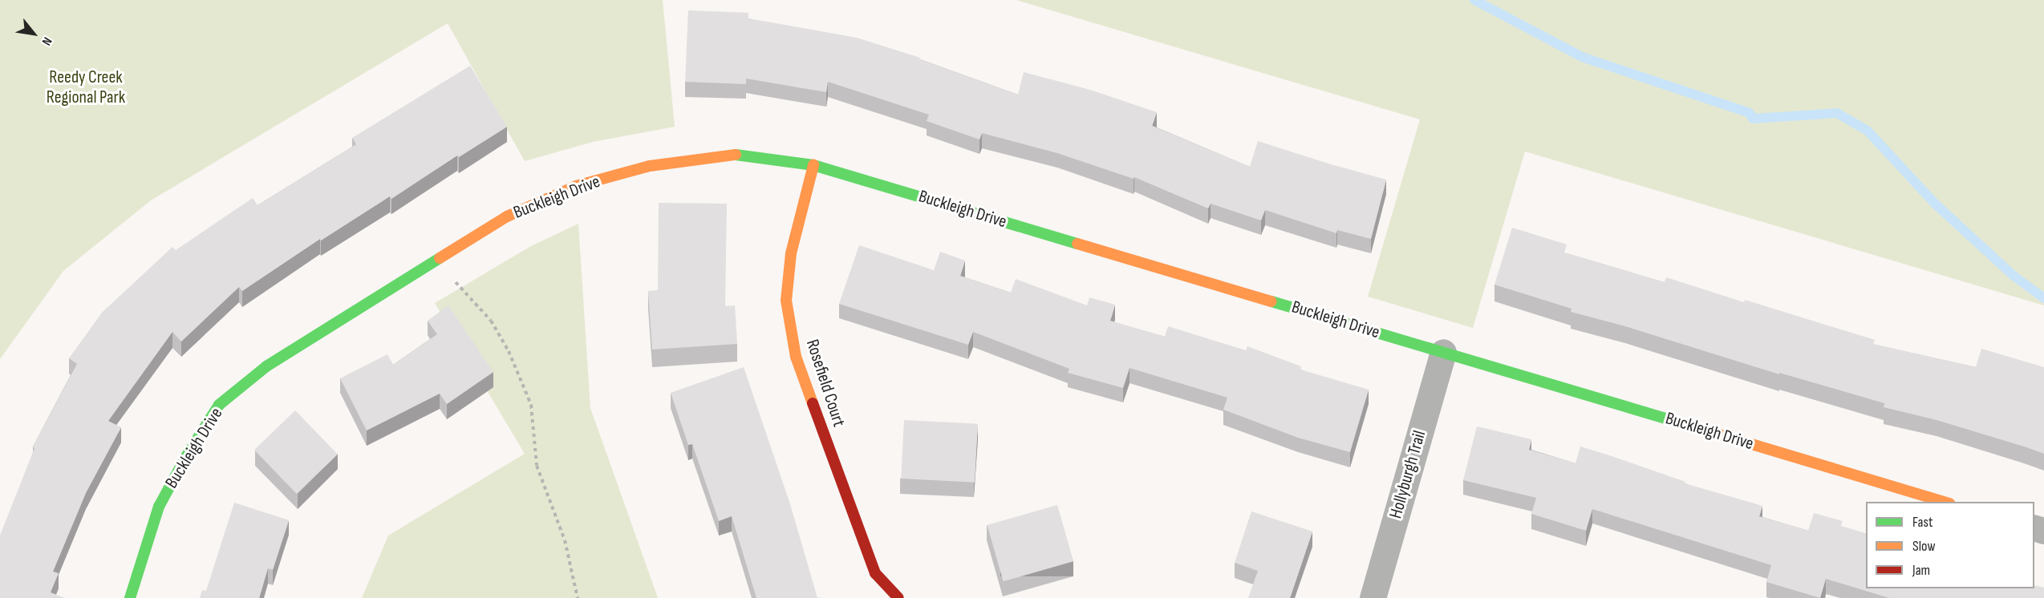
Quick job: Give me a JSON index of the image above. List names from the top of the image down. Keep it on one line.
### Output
{"streets":{"street":["Buckleigh Drive","Rosefield Court","Hollyburgh Trail"]},"crossings":[["Buckleigh Drive","Rosefield Court"],["Buckleigh Drive","Hollyburgh Trail"]],"parks":["Reedy Creek Regional Park"],"legend":["Fast","Slow","Jam"],"north":"bottom right"}
